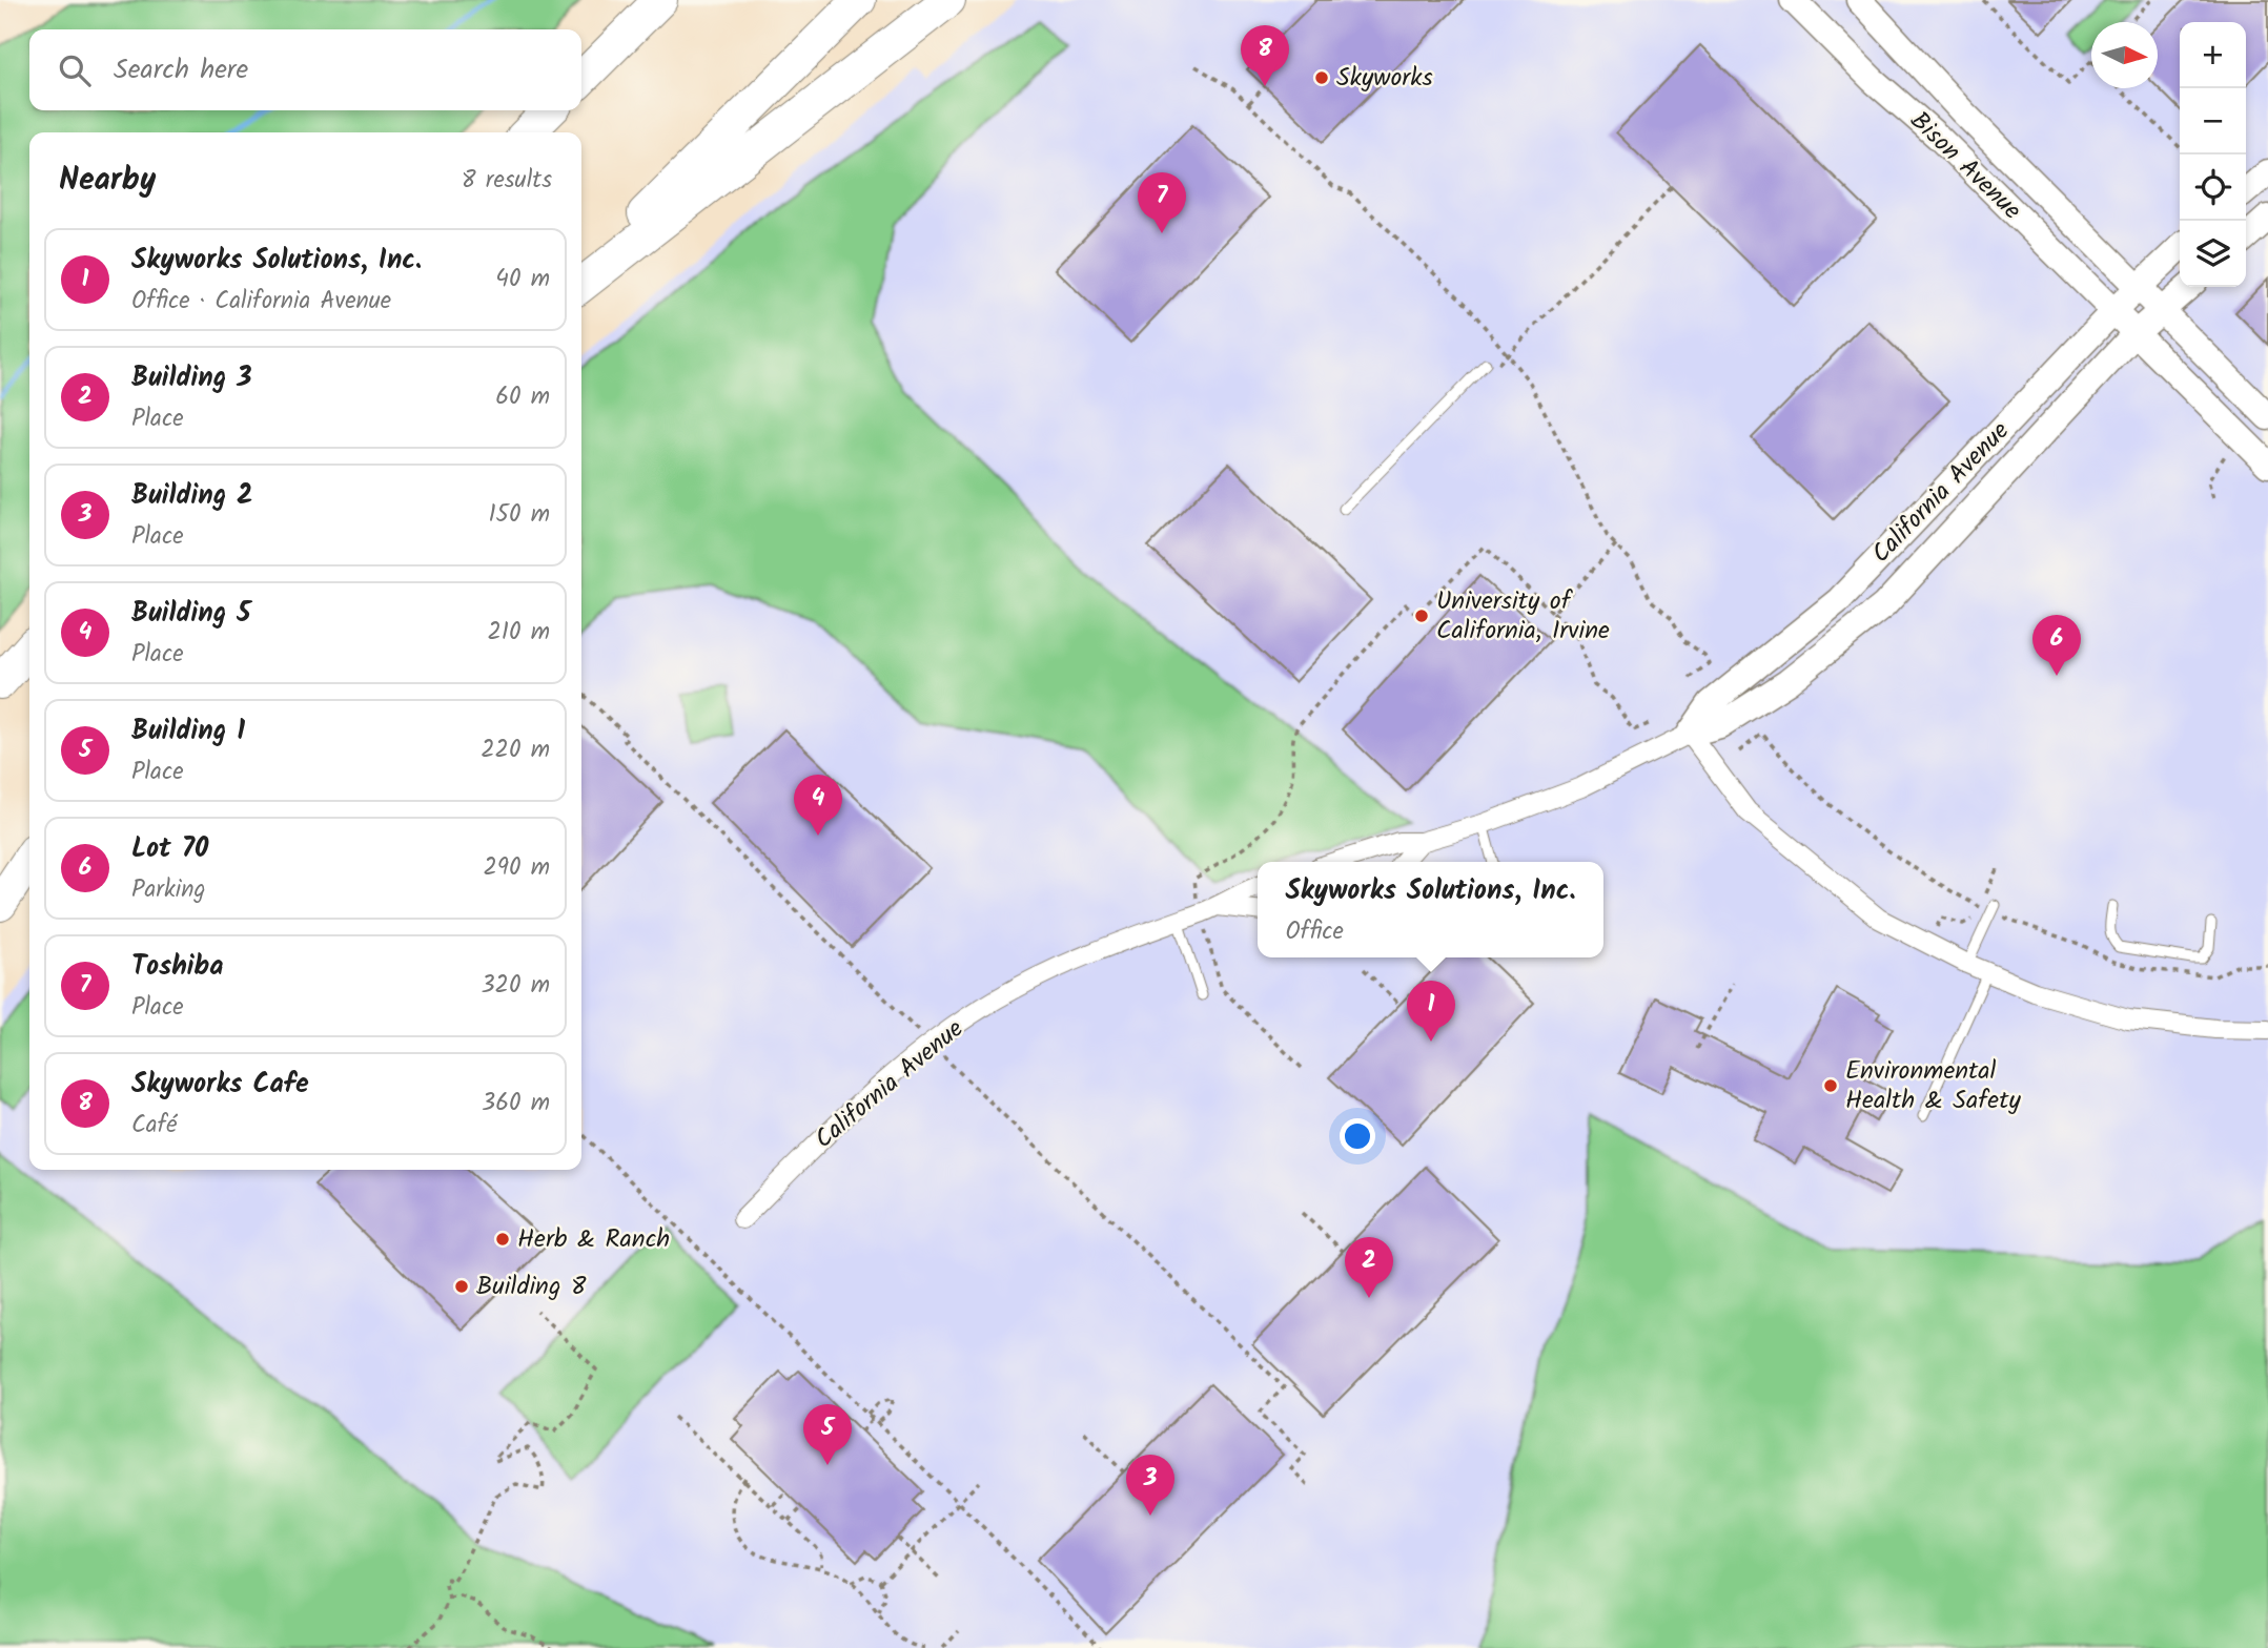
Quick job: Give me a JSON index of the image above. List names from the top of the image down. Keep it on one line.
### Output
{"streets":{"street":["Bison Avenue","California Avenue"]},"crossings":[["Bison Avenue","California Avenue"]],"places":["Skyworks","University of California, Irvine","Environmental Health & Safety","Herb & Ranch","Building 8"],"north":"right","page":{"map_buttons":["+","−"],"pins":["8","7","6","4","1","2","5","3"],"search":"Search here","heading":["Nearby","8 results"],"list":[{"mark":"1","name":"Skyworks Solutions, Inc.","note":"Office · California Avenue","value":"40 m"},{"mark":"2","name":"Building 3","note":"Place","value":"60 m"},{"mark":"3","name":"Building 2","note":"Place","value":"150 m"},{"mark":"4","name":"Building 5","note":"Place","value":"210 m"},{"mark":"5","name":"Building 1","note":"Place","value":"220 m"},{"mark":"6","name":"Lot 70","note":"Parking","value":"290 m"},{"mark":"7","name":"Toshiba","note":"Place","value":"320 m"},{"mark":"8","name":"Skyworks Cafe","note":"Café","value":"360 m"}],"popup":["Skyworks Solutions, Inc.","Office"]}}
